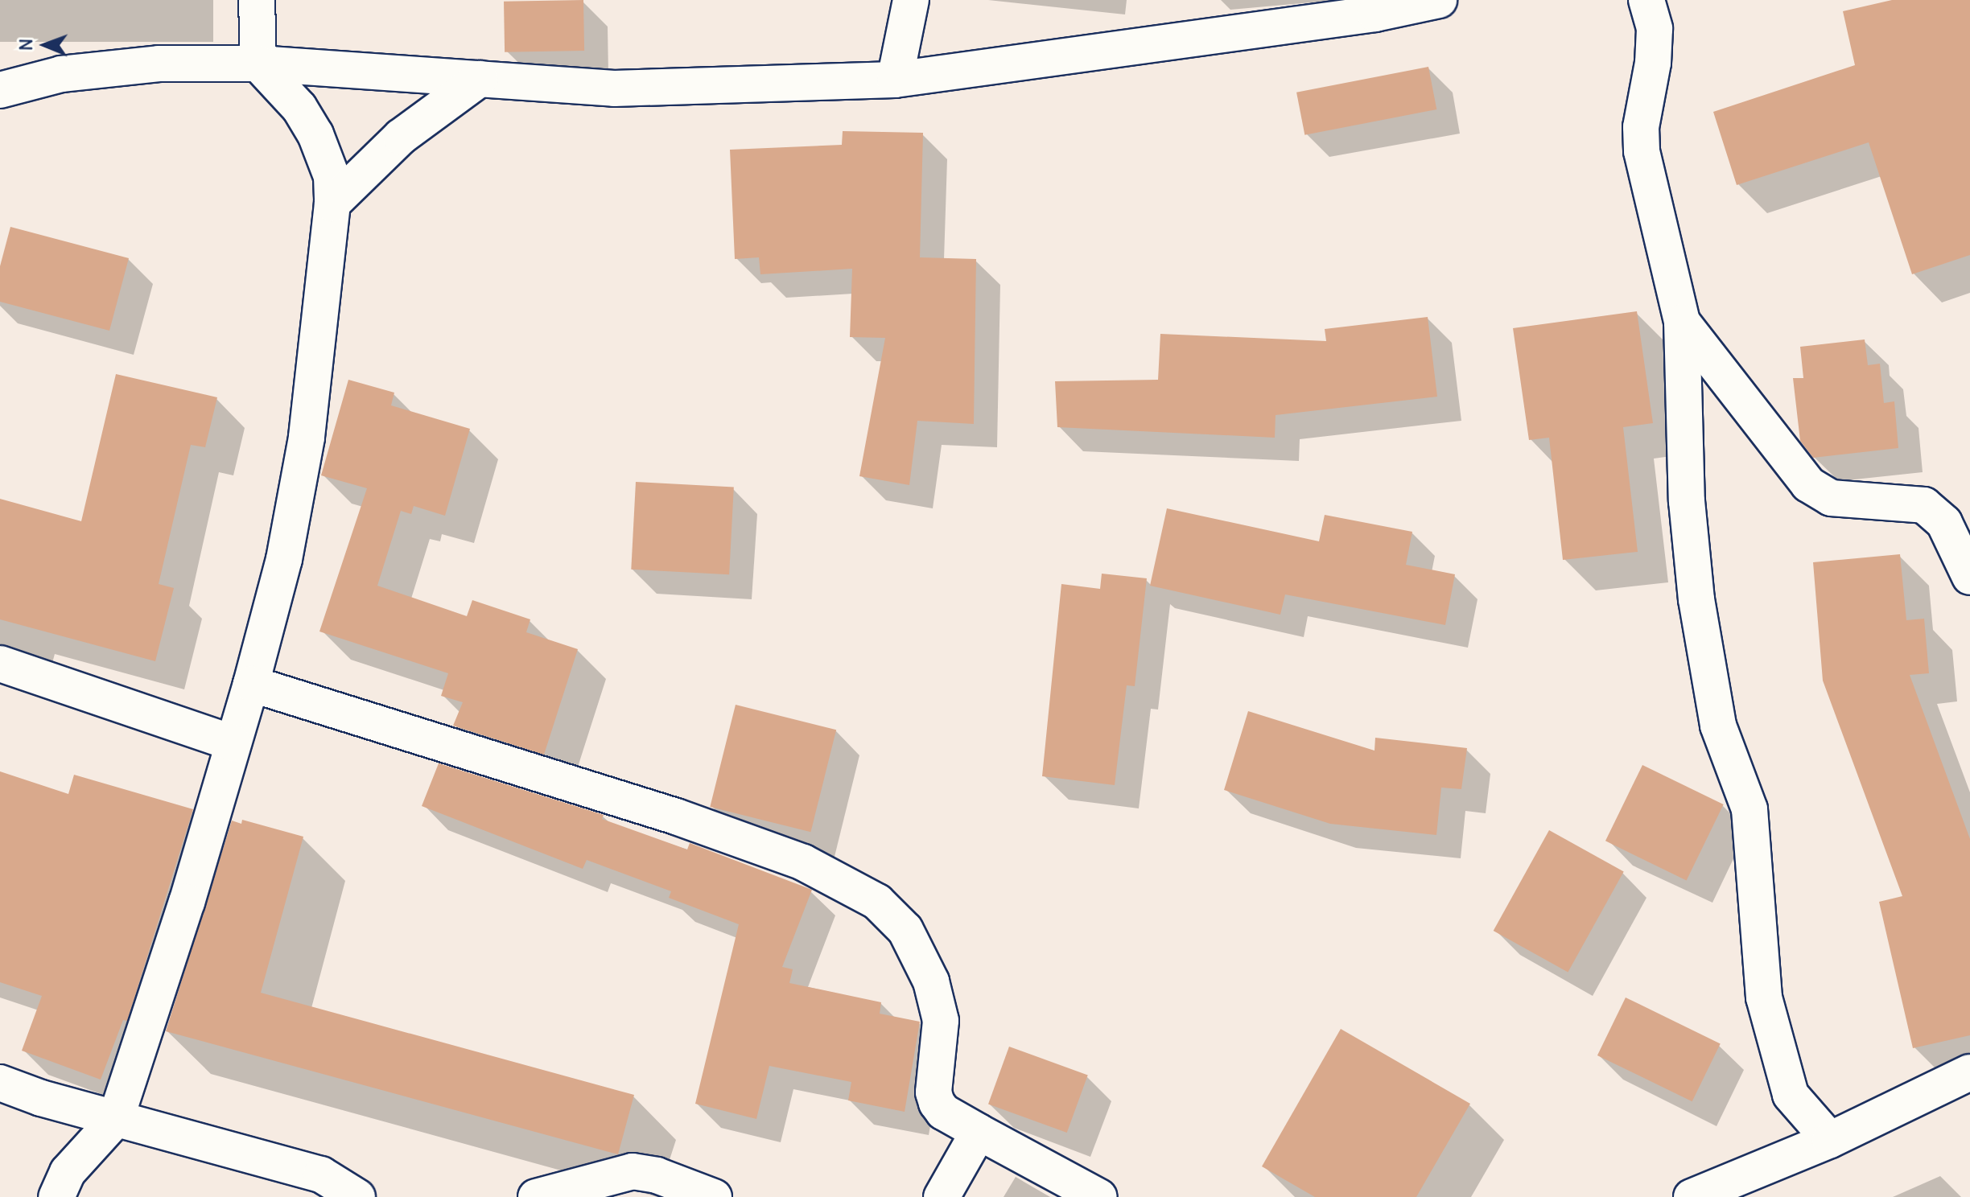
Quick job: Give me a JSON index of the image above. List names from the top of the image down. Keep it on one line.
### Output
{"north":"left"}
